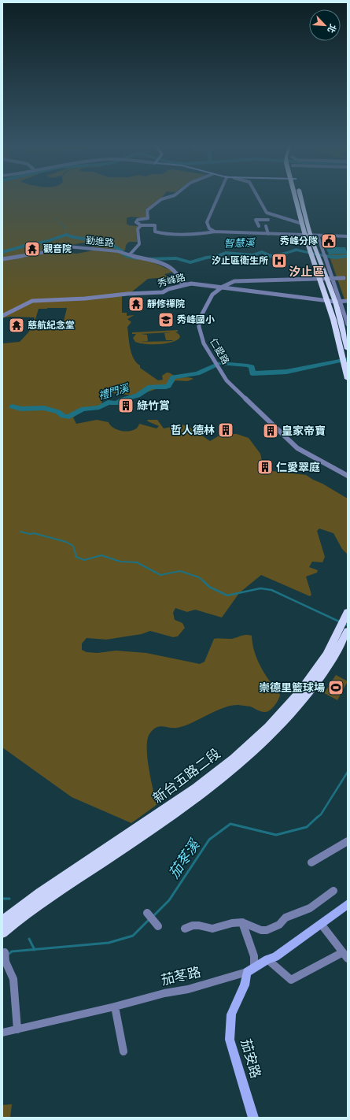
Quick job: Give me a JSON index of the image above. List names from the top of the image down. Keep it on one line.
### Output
{"streets":{"main road":["新台五路二段"],"street":["勤進路","秀峰路","仁愛路","茄苳路","茄安路"]},"crossings":[["勤進路","秀峰路"],["秀峰路","仁愛路"],["茄苳路","茄安路"]],"districts":["汐止區"],"water":["智慧溪","禮門溪","茄苳溪"],"places":{"public building":["秀峰分隊"],"temple":["觀音院","靜修禪院","慈航紀念堂"],"hospital":["汐止區衛生所"],"school or university":["秀峰國小"],"building":["綠竹賞","哲人德林","皇家帝寶","仁愛翠庭"],"sports":["崇德里籃球場"]},"north":"bottom right"}
